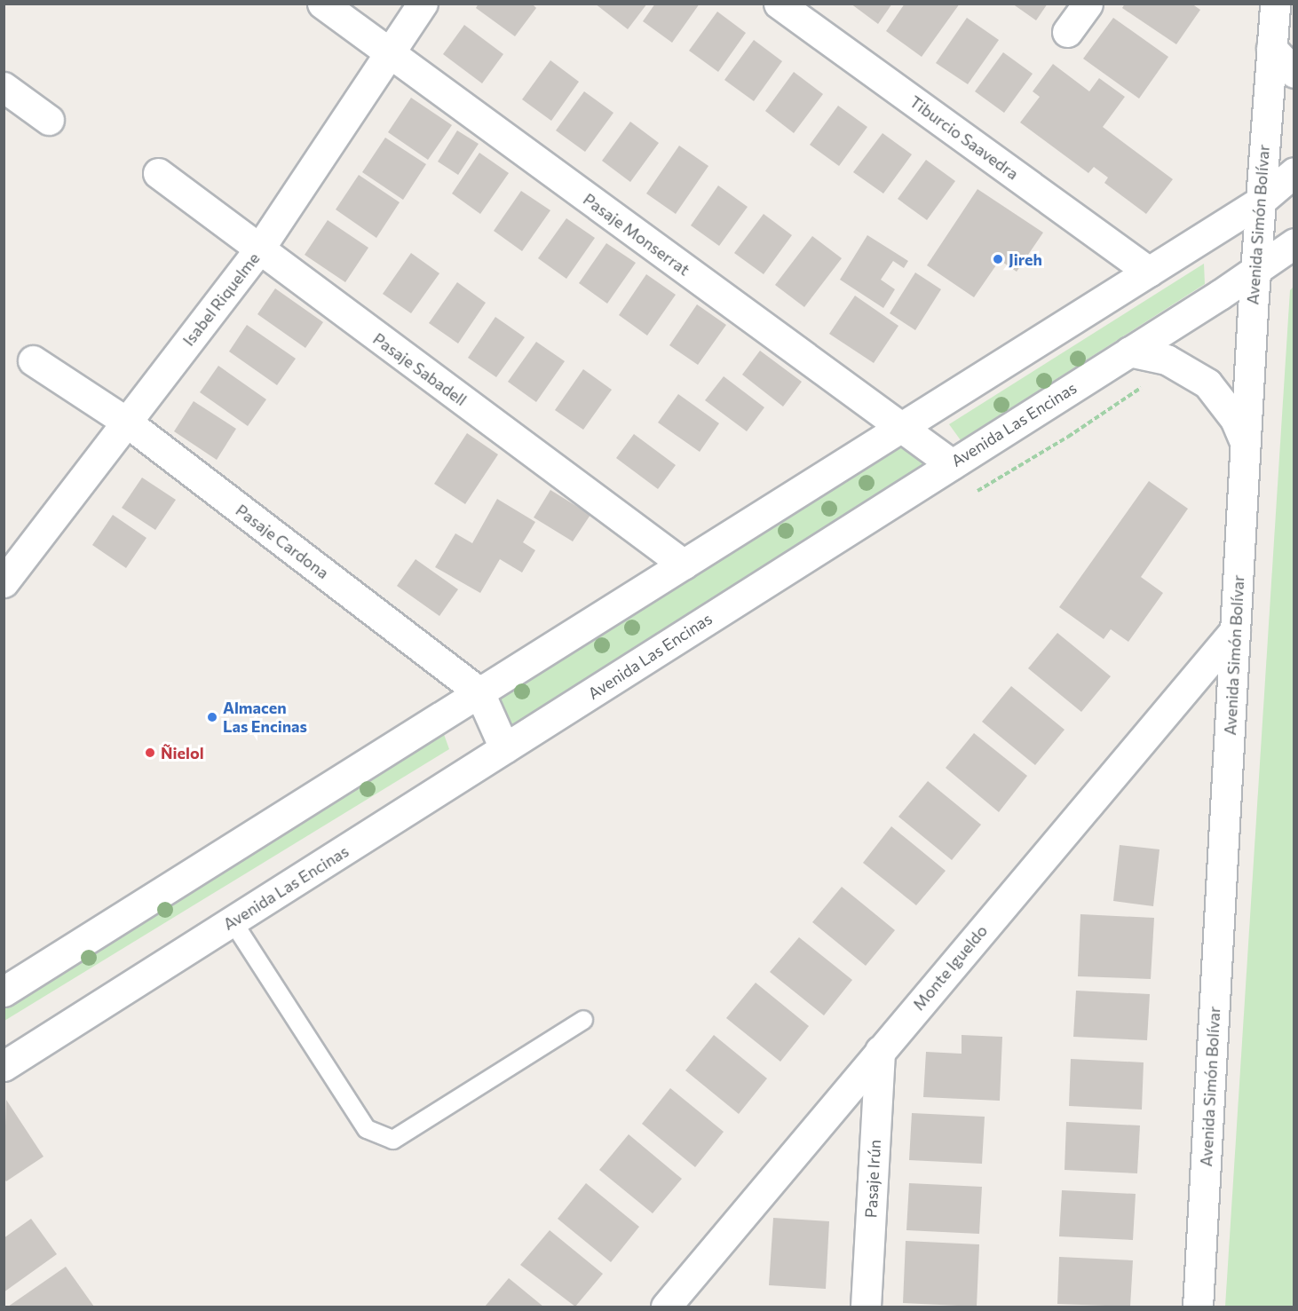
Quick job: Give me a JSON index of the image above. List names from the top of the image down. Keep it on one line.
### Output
{"streets":{"street":["Tiburcio Saavedra","Avenida Simón Bolívar","Pasaje Monserrat","Isabel Riquelme","Pasaje Sabadell","Avenida Las Encinas","Pasaje Cardona","Monte Igueldo","Pasaje Irún"]},"crossings":[["Avenida Simón Bolívar","Avenida Las Encinas"],["Avenida Simón Bolívar","Monte Igueldo"],["Pasaje Monserrat","Isabel Riquelme"],["Pasaje Monserrat","Avenida Las Encinas"],["Isabel Riquelme","Pasaje Sabadell"],["Isabel Riquelme","Pasaje Cardona"],["Avenida Las Encinas","Pasaje Cardona"],["Monte Igueldo","Pasaje Irún"]],"places":["Jireh","Almacen Las Encinas","Ñielol"]}
